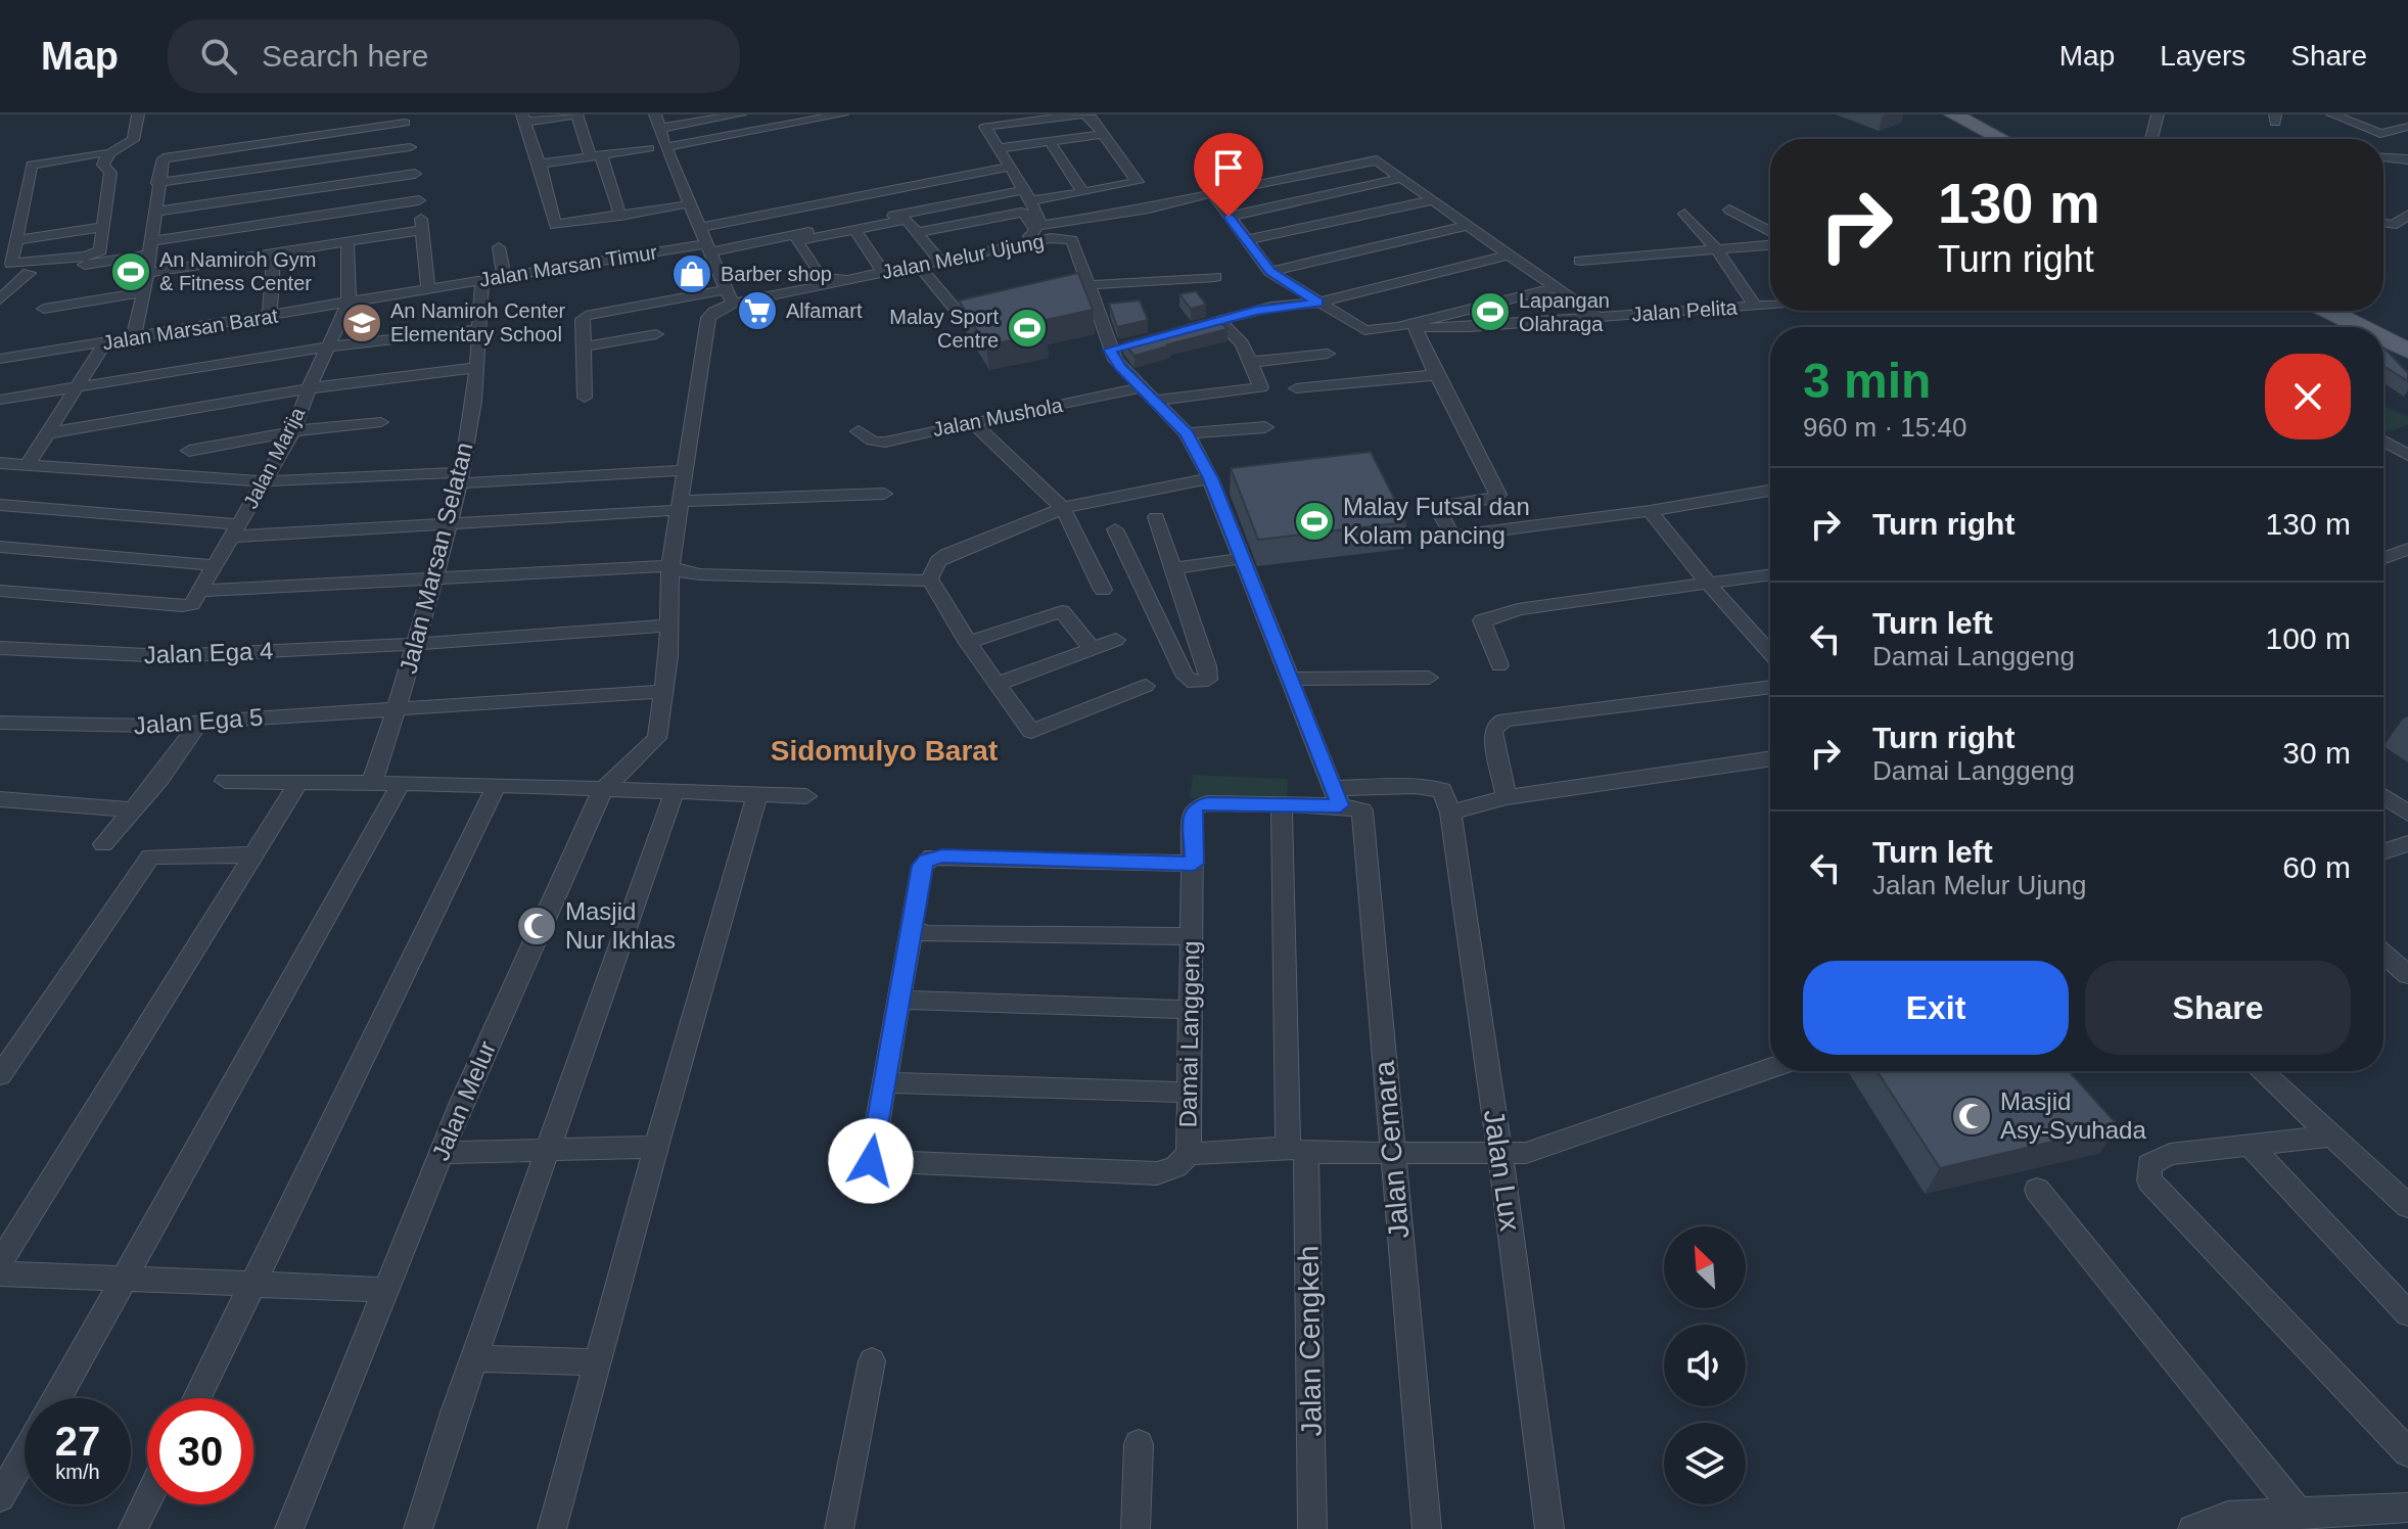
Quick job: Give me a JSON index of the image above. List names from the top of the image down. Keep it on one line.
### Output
{"streets":{"street":["Jalan Melur Ujung","Jalan Marsan Timur","Jalan Pelita","Jalan Marsan Barat","Jalan Mushola","Jalan Marija","Jalan Marsan Selatan","Jalan Ega 4","Jalan Ega 5","Damai Langgeng","Jalan Melur","Jalan Cemara","Jalan Lux","Jalan Cengkeh"]},"crossings":[["Jalan Melur Ujung","Jalan Mushola"],["Jalan Melur Ujung","Damai Langgeng"],["Jalan Melur Ujung","Jalan Melur"],["Jalan Melur Ujung","Jalan Cemara"],["Jalan Marsan Timur","Jalan Marsan Barat"],["Jalan Marsan Timur","Jalan Marsan Selatan"],["Jalan Marsan Barat","Jalan Marija"],["Jalan Marsan Selatan","Jalan Ega 4"],["Jalan Marsan Selatan","Jalan Ega 5"],["Jalan Ega 4","Jalan Melur"],["Jalan Ega 5","Jalan Melur"],["Damai Langgeng","Jalan Cemara"],["Damai Langgeng","Jalan Lux"],["Damai Langgeng","Jalan Cengkeh"]],"districts":["Sidomulyo Barat"],"places":{"sports":["An Namiroh Gym & Fitness Center","Lapangan Olahraga","Malay Sport Centre","Malay Futsal dan Kolam pancing"],"shop":["Barber shop"],"supermarket":["Alfamart"],"school or university":["An Namiroh Center Elementary School"],"mosque":["Masjid Nur Ikhlas","Masjid Asy-Syuhada"]},"north":"top left","page":{"header":"Map","search":"Search here","nav":["Map","Layers","Share"],"turn":["130 m","Turn right"],"heading":["3 min","960 m · 15:40"],"list":[{"name":"Turn right","value":"130 m"},{"name":"Turn left","note":"Damai Langgeng","value":"100 m"},{"name":"Turn right","note":"Damai Langgeng","value":"30 m"},{"name":"Turn left","note":"Jalan Melur Ujung","value":"60 m"}],"buttons":["Exit","Share"],"speed":"27 km/h","limit":"30"}}
